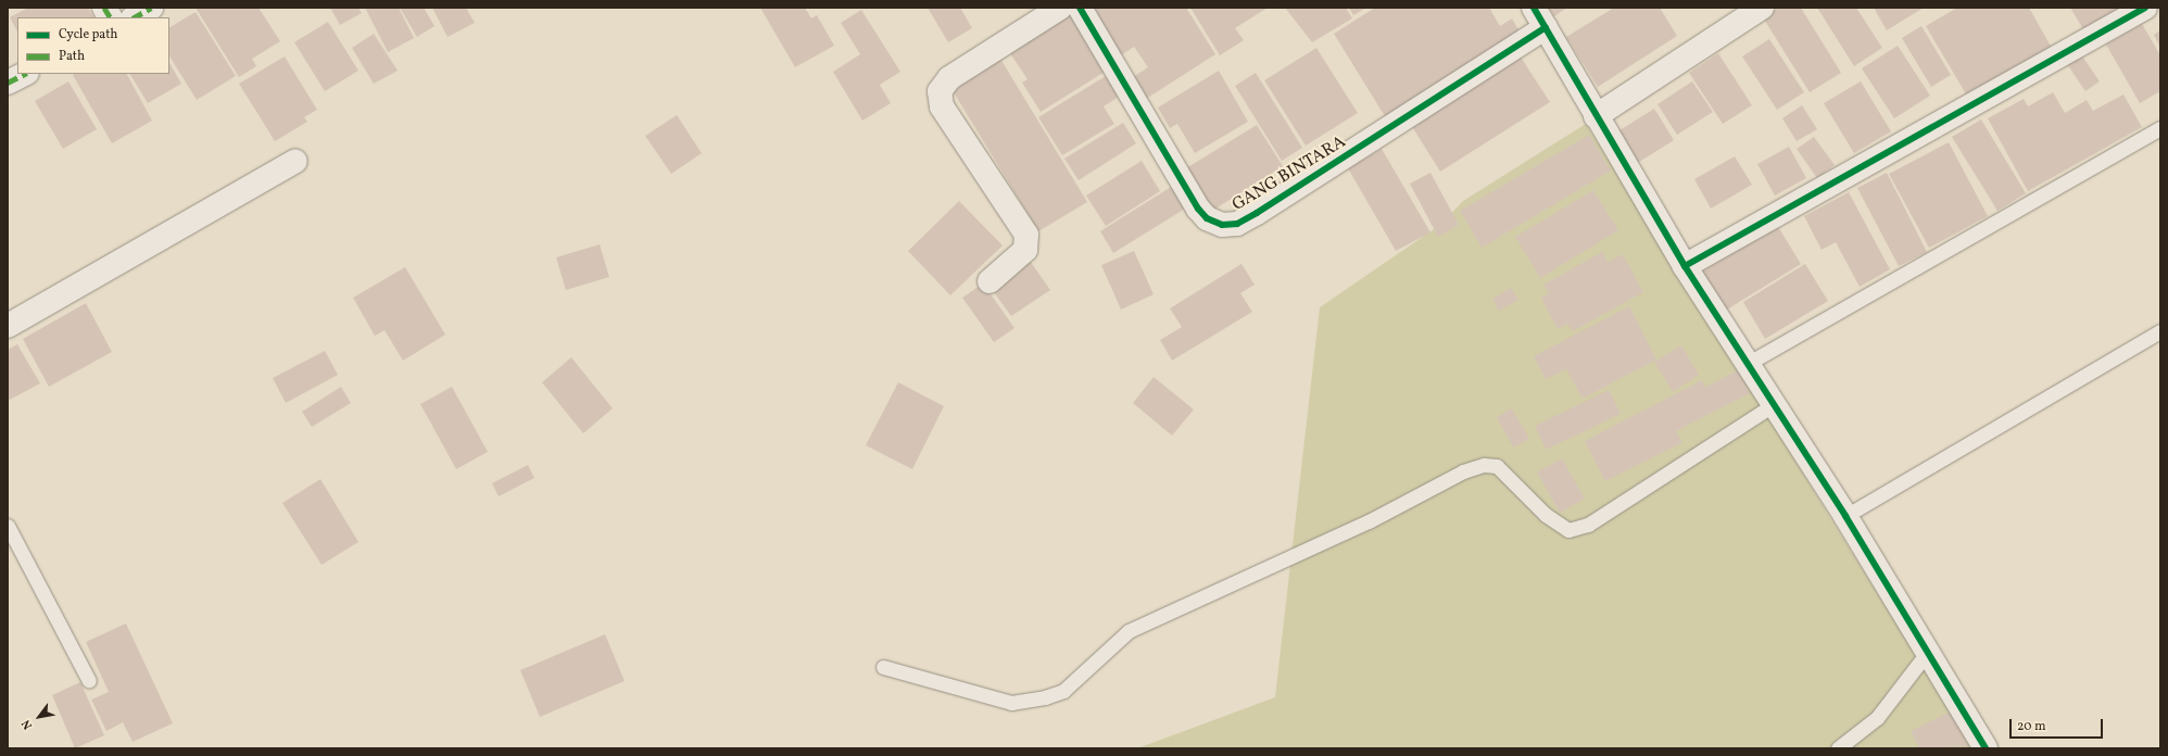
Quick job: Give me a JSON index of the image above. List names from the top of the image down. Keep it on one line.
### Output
{"streets":{"street":["GANG BINTARA"]},"legend":["Cycle path","Path"],"scale_bar":"20 m","north":"bottom left"}
